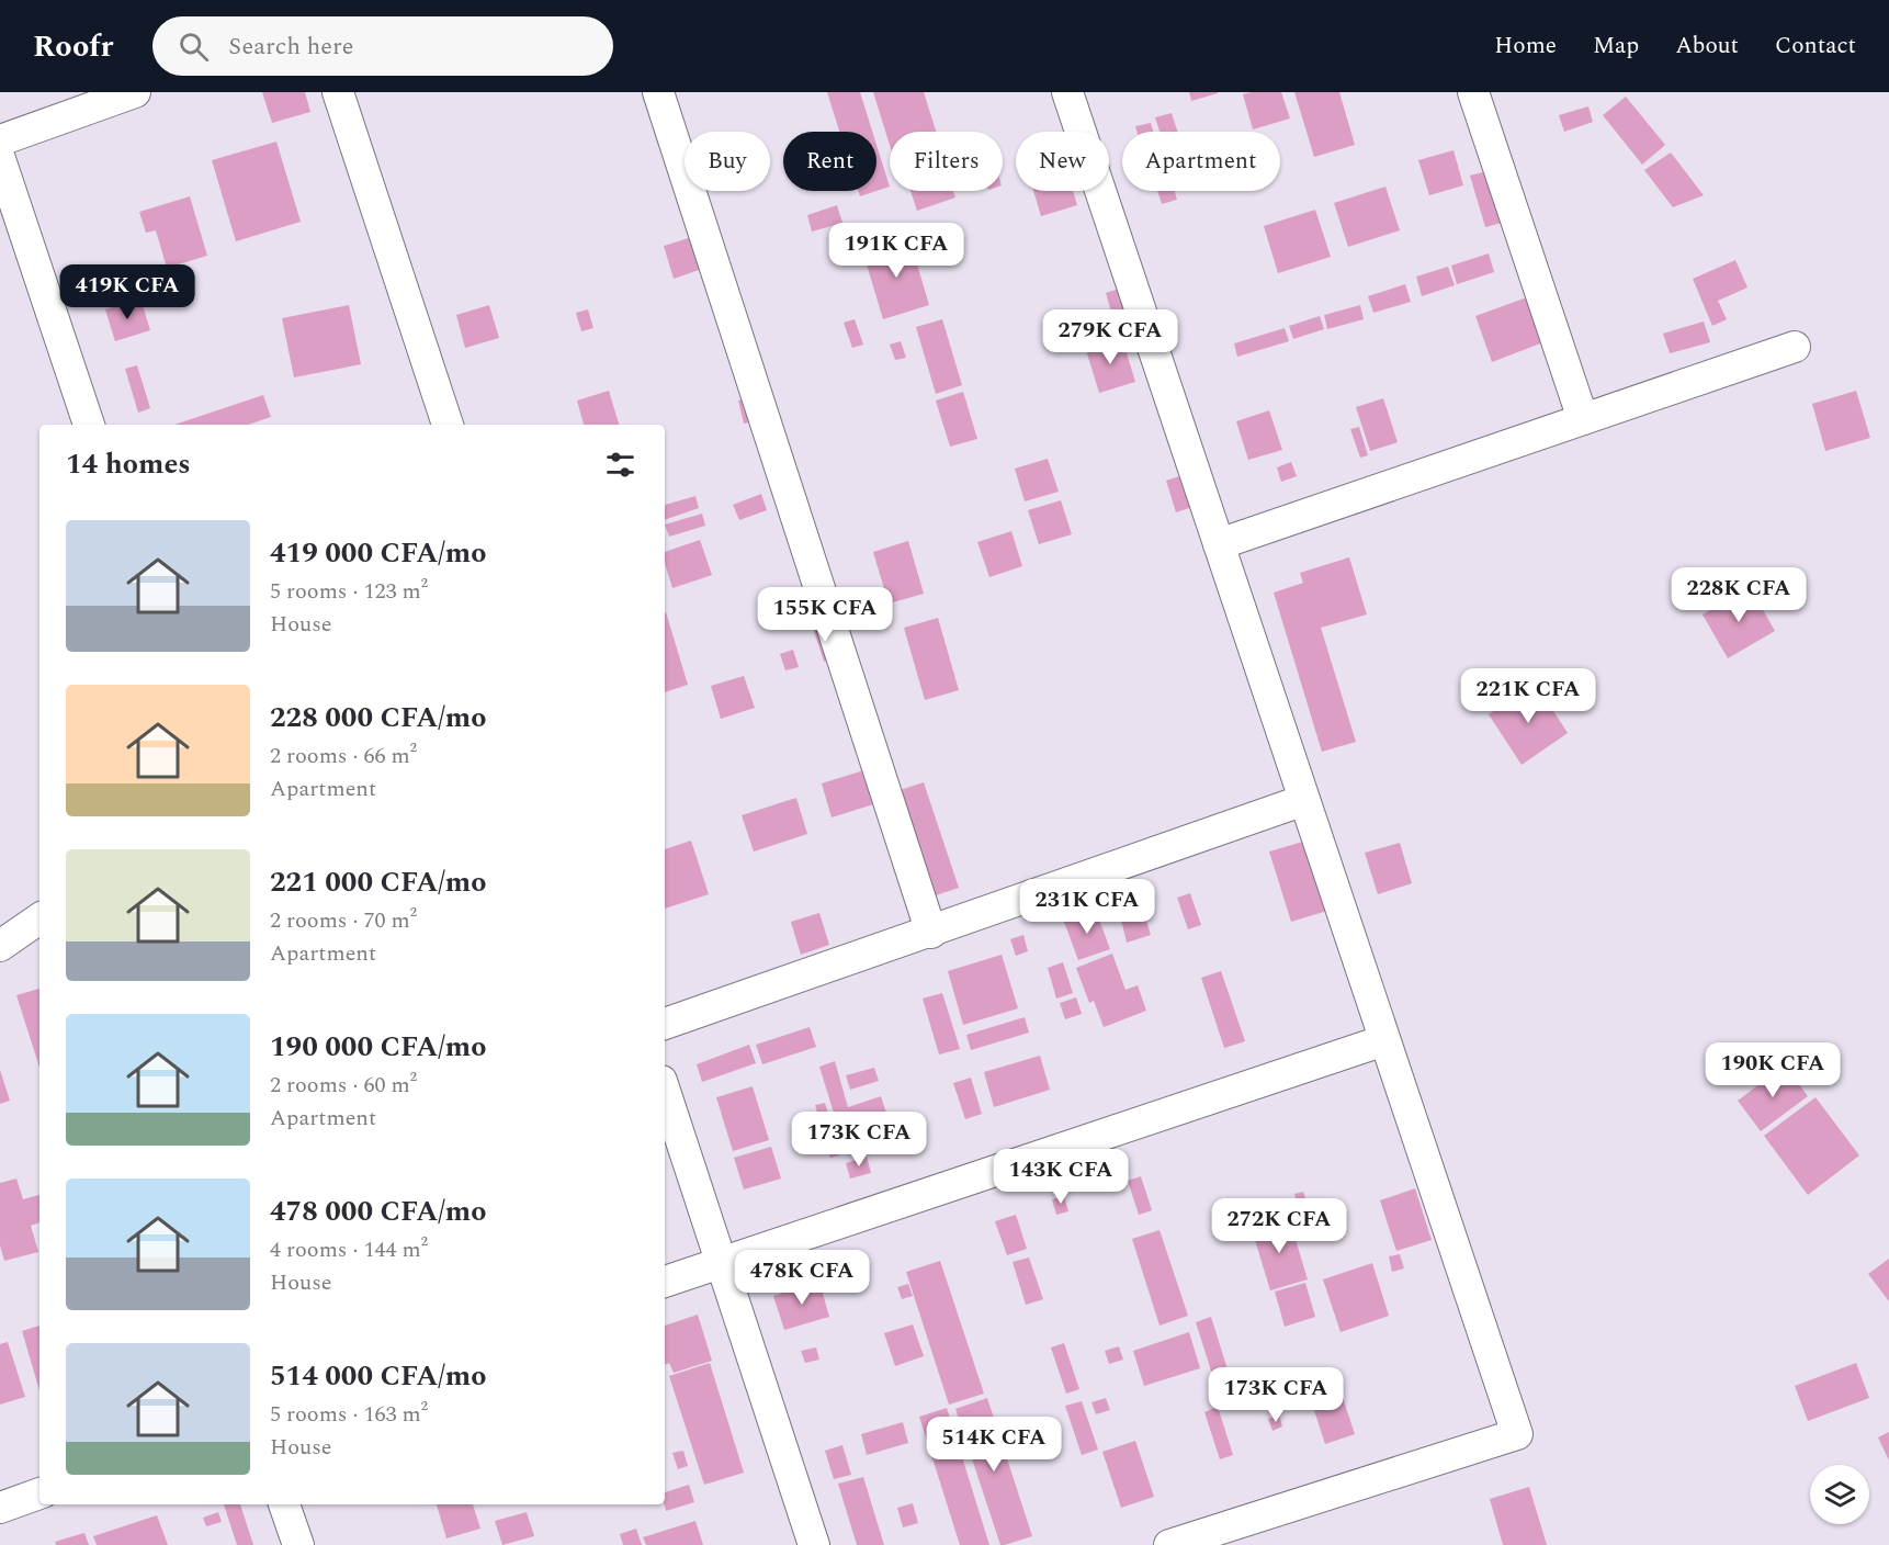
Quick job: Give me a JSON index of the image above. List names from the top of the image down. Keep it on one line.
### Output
{"page":{"header":"Roofr","search":"Search here","nav":["Home","Map","About","Contact"],"chip":["Buy","Rent","Filters","New","Apartment"],"price":["191K CFA","419K CFA","279K CFA","228K CFA","155K CFA","221K CFA","231K CFA","190K CFA","173K CFA","143K CFA","272K CFA","478K CFA","173K CFA","514K CFA"],"heading":"14 homes","list":[{"name":"419 000 CFA/mo","note":"5 rooms · 123 m² · House"},{"name":"228 000 CFA/mo","note":"2 rooms · 66 m² · Apartment"},{"name":"221 000 CFA/mo","note":"2 rooms · 70 m² · Apartment"},{"name":"190 000 CFA/mo","note":"2 rooms · 60 m² · Apartment"},{"name":"478 000 CFA/mo","note":"4 rooms · 144 m² · House"},{"name":"514 000 CFA/mo","note":"5 rooms · 163 m² · House"}]}}
